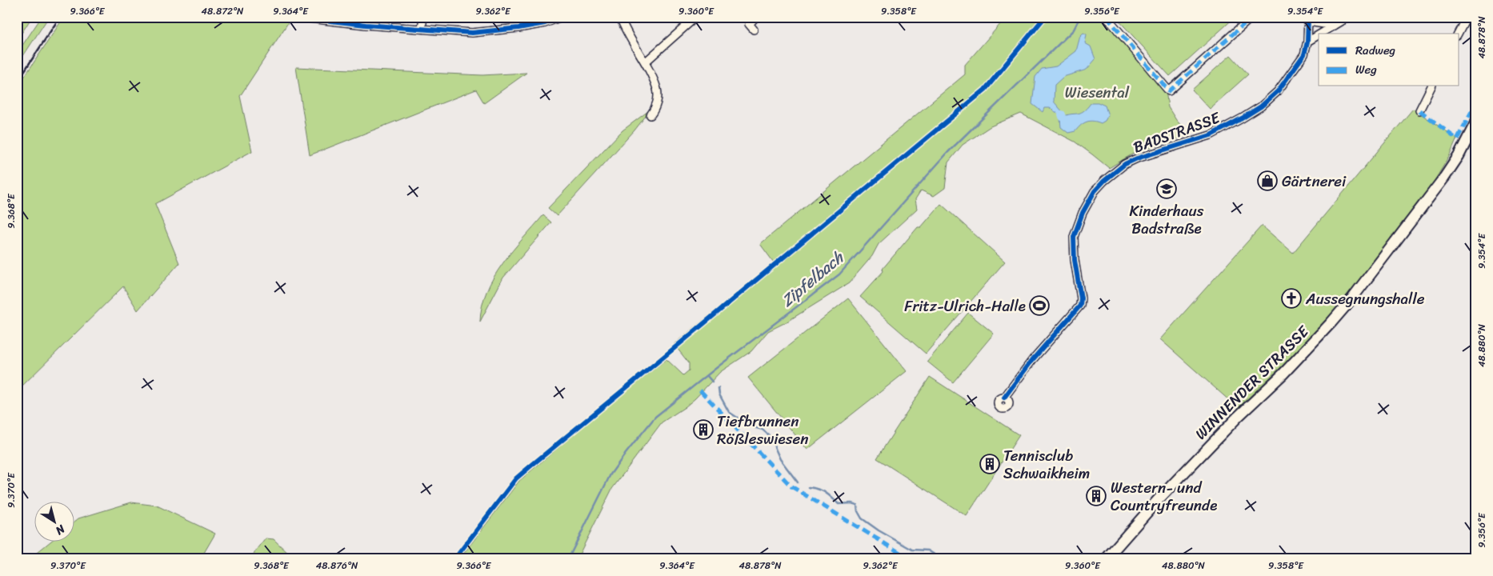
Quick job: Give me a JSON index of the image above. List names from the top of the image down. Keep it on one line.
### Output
{"streets":{"main road":["WINNENDER STRASSE"],"street":["BADSTRASSE"]},"water":["Zipfelbach"],"parks":["Wiesental"],"places":{"shop":["Gärtnerei"],"school or university":["Kinderhaus Badstraße"],"church":["Aussegnungshalle"],"sports":["Fritz-Ulrich-Halle"],"building":["Tiefbrunnen Rößleswiesen","Tennisclub Schwaikheim","Western- und Countryfreunde"]},"legend":["Radweg","Weg"],"north":"bottom right","coordinates":["9.366°E","48.872°N","9.364°E","9.362°E","9.360°E","9.358°E","9.356°E","9.354°E","48.878°N","9.368°E","48.880°N","9.370°E","48.876°N"]}
